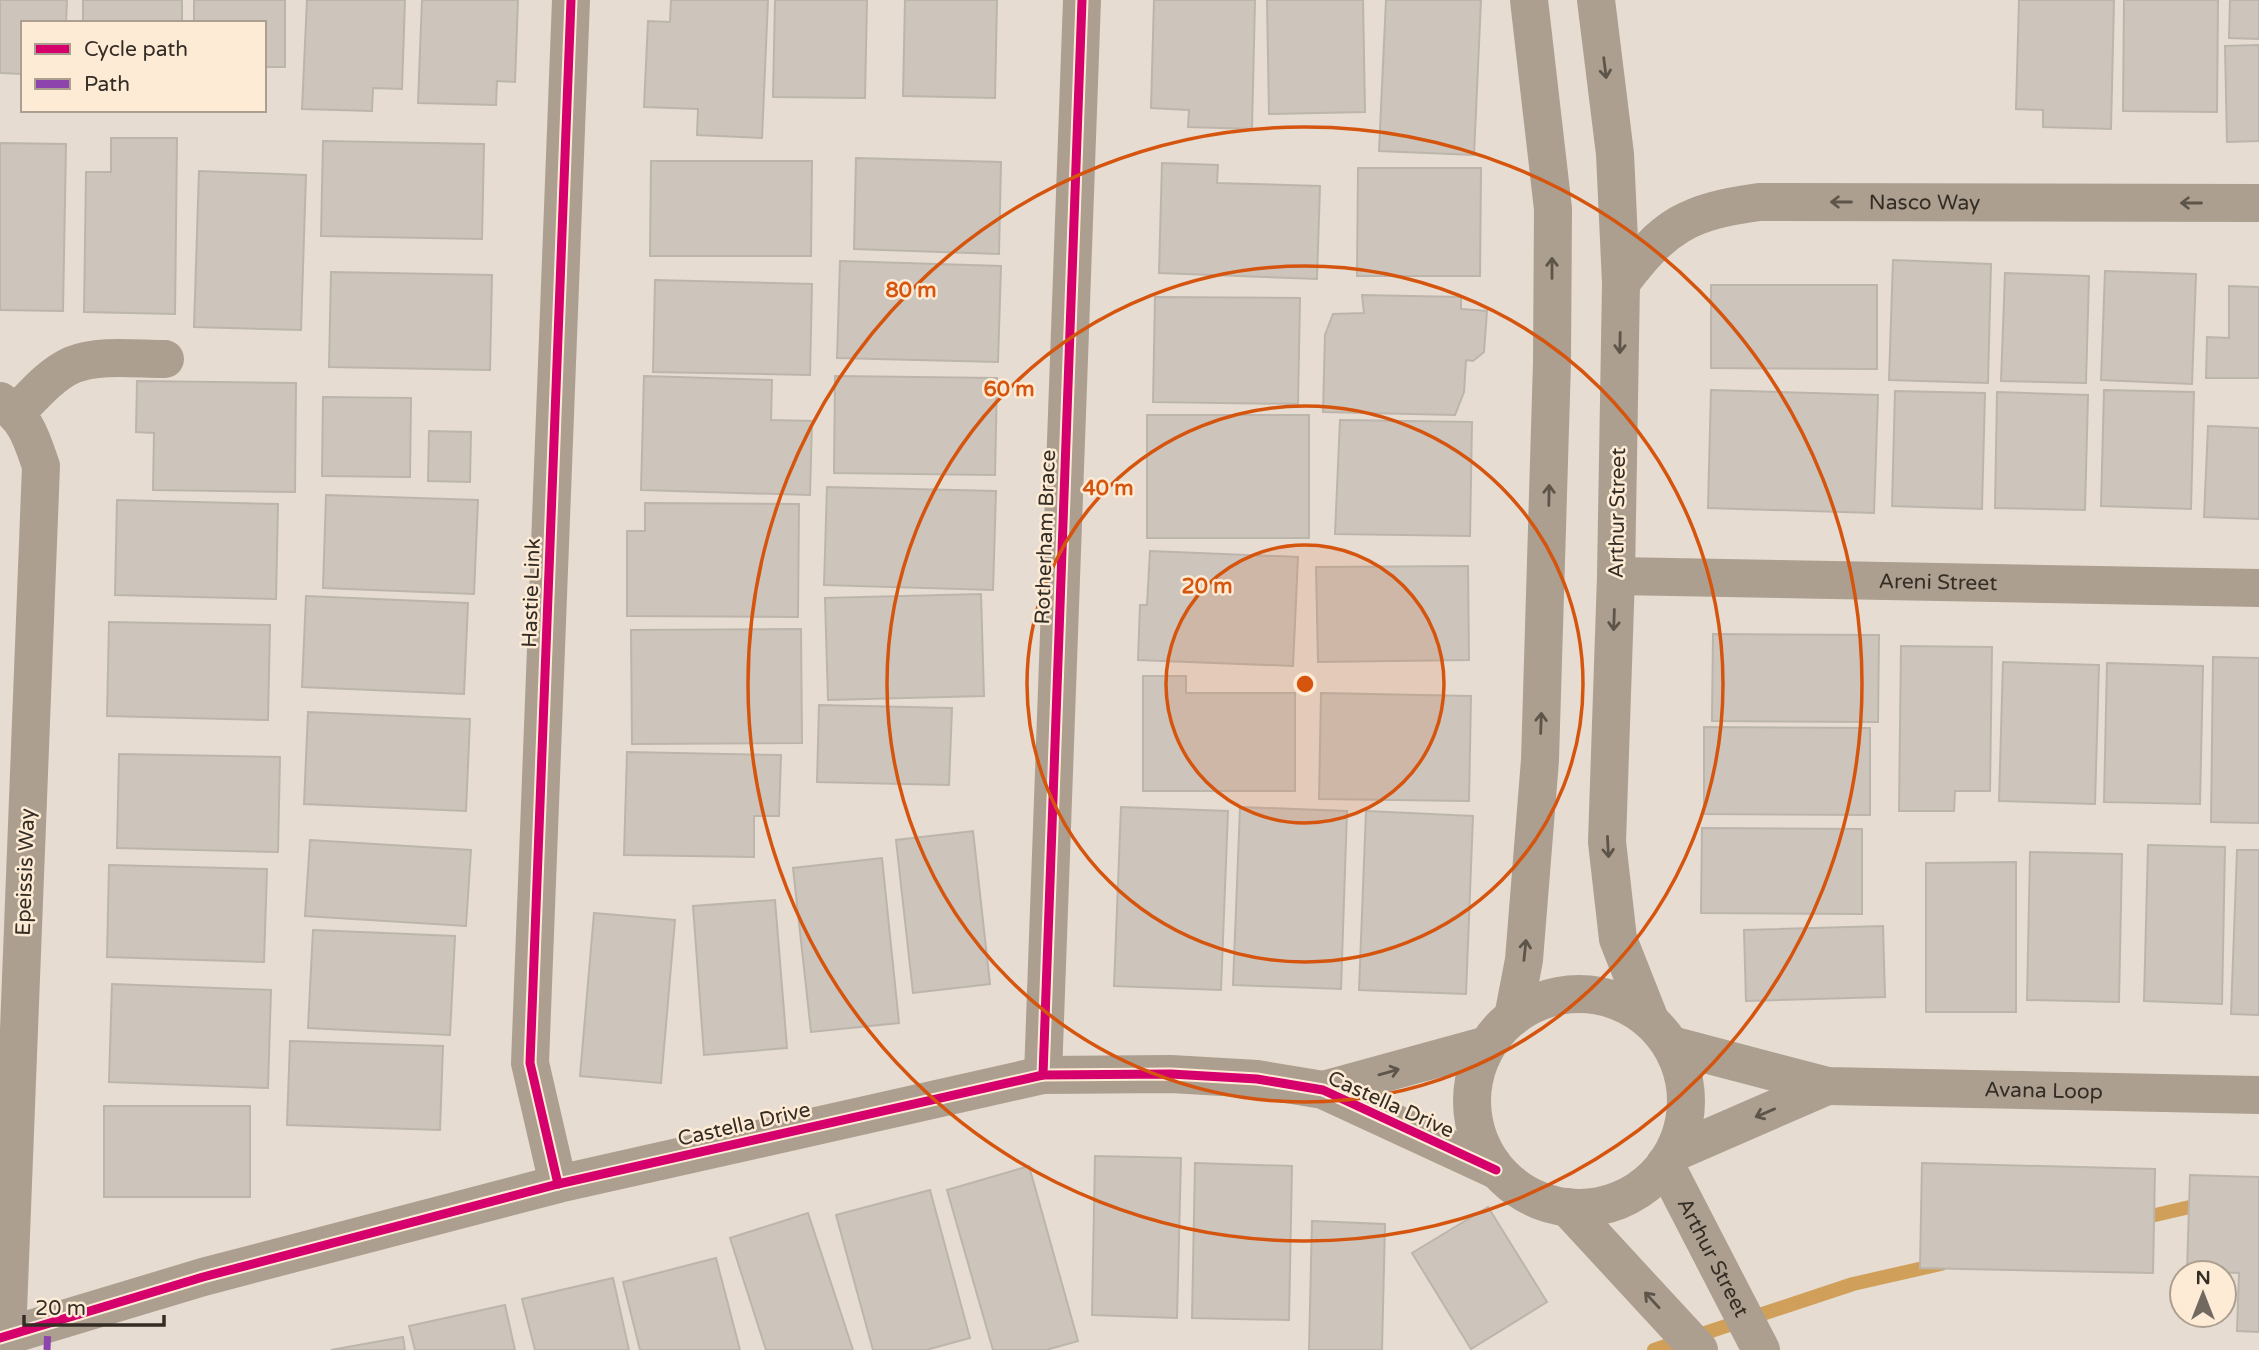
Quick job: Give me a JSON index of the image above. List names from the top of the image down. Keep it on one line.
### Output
{"streets":{"street":["Nasco Way","Arthur Street","Rotherham Brace","Areni Street","Hastie Link","Epeissis Way","Avana Loop","Castella Drive"]},"crossings":[["Nasco Way","Arthur Street"],["Arthur Street","Areni Street"],["Arthur Street","Avana Loop"],["Arthur Street","Castella Drive"],["Rotherham Brace","Castella Drive"],["Hastie Link","Castella Drive"],["Epeissis Way","Castella Drive"],["Avana Loop","Castella Drive"]],"one_way":["Nasco Way"],"legend":["Cycle path","Path"],"scale_bar":"20 m","north":"top","rings":["80 m","60 m","40 m","20 m"]}
